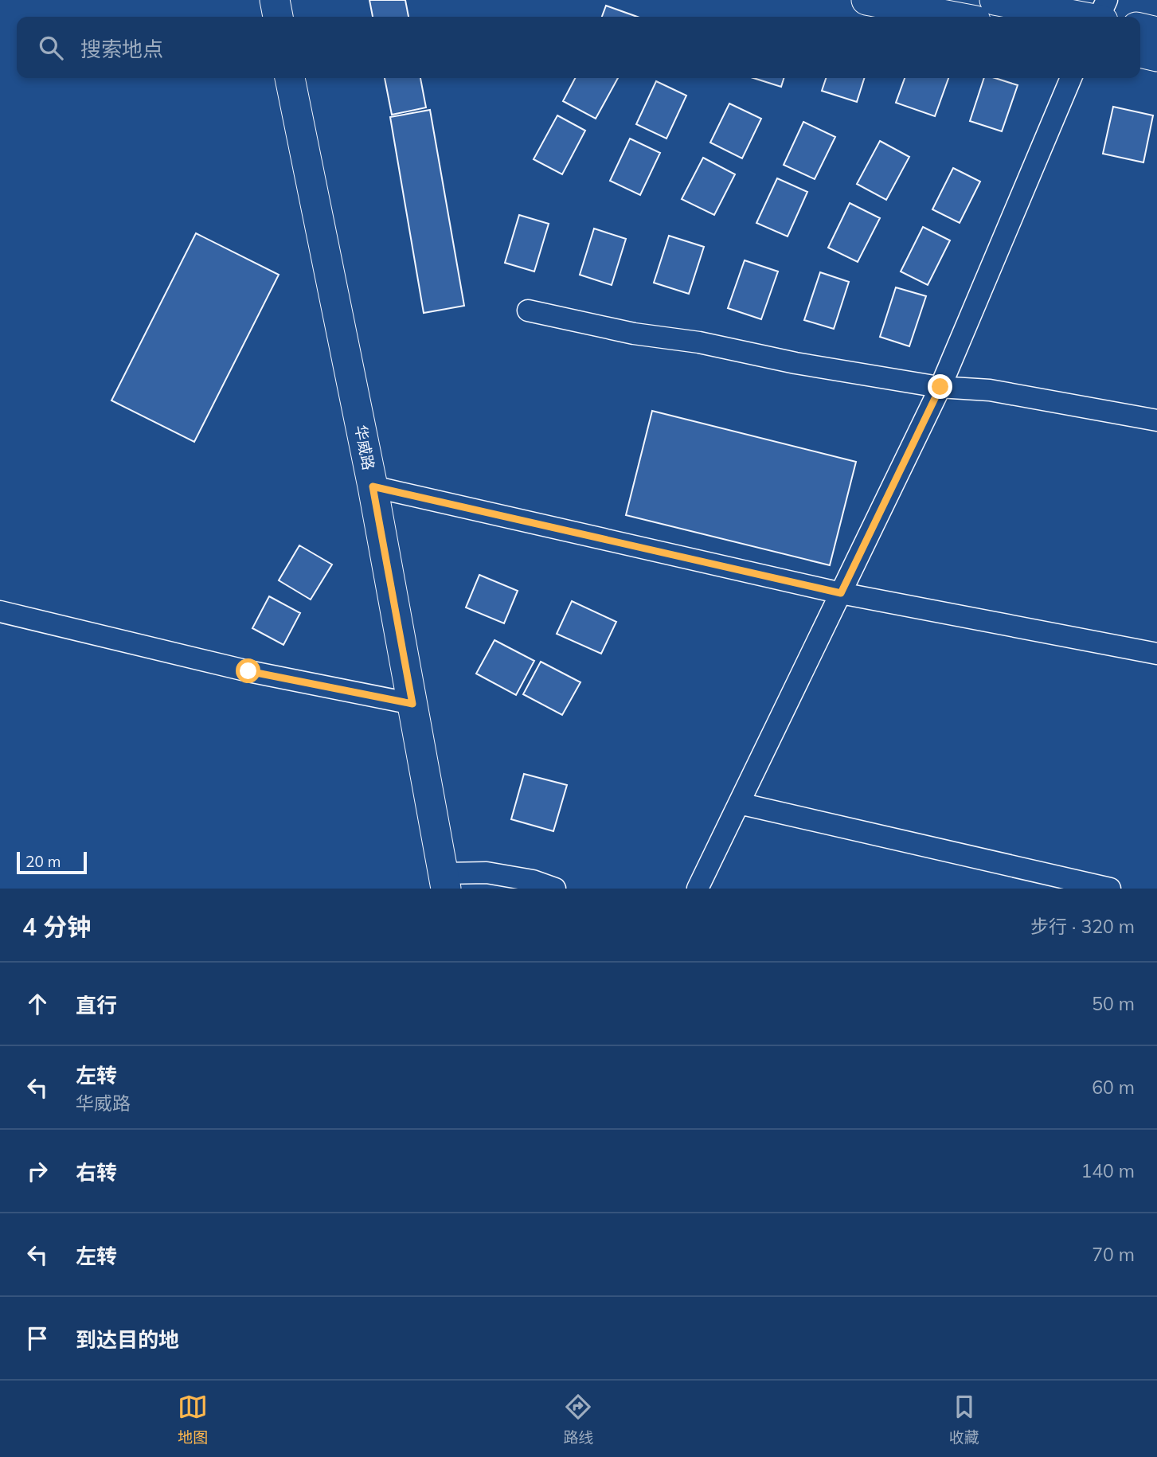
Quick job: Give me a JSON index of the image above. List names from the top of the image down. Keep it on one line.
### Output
{"streets":{"main road":["华威路"]},"scale_bar":"20 m","page":{"search":"搜索地点","scale":"20 m","heading":["4 分钟","步行 · 320 m"],"list":[["直行","50 m"],["左转","华威路","60 m"],["右转","140 m"],["左转","70 m"],"到达目的地"],"nav":["地图","路线","收藏"]}}
